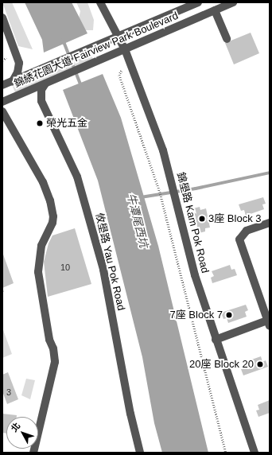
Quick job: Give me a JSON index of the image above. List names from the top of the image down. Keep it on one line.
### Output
{"streets":{"street":["錦綉花園大道 Fairview Park Boulevard","錦壆路 Kam Pok Road","攸壆路 Yau Pok Road"]},"crossings":[["錦綉花園大道 Fairview Park Boulevard","錦壆路 Kam Pok Road"],["錦綉花園大道 Fairview Park Boulevard","攸壆路 Yau Pok Road"]],"water":["牛潭尾西坑"],"places":["榮光五金","3座 Block 3","7座 Block 7","20座 Block 20"],"house_numbers":["10","3"],"north":"top left"}
